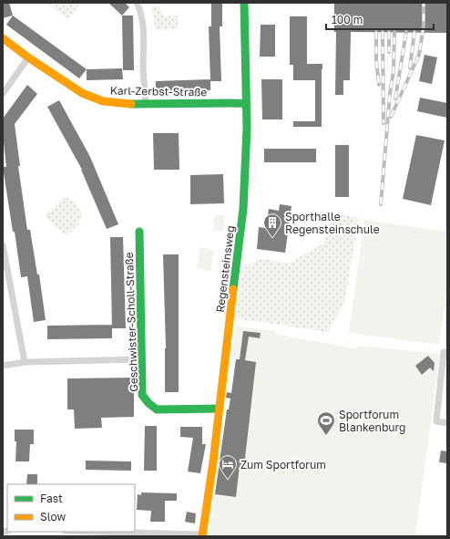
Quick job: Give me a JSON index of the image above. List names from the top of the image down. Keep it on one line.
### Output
{"streets":{"street":["Karl-Zerbst-Straße","Regensteinsweg","Geschwister-Scholl-Straße"]},"crossings":[["Karl-Zerbst-Straße","Regensteinsweg"],["Regensteinsweg","Geschwister-Scholl-Straße"]],"places":{"building":["Sporthalle Regensteinschule"],"sports":["Sportforum Blankenburg"],"hotel":["Zum Sportforum"]},"legend":["Fast","Slow"],"scale_bar":"100 m"}
